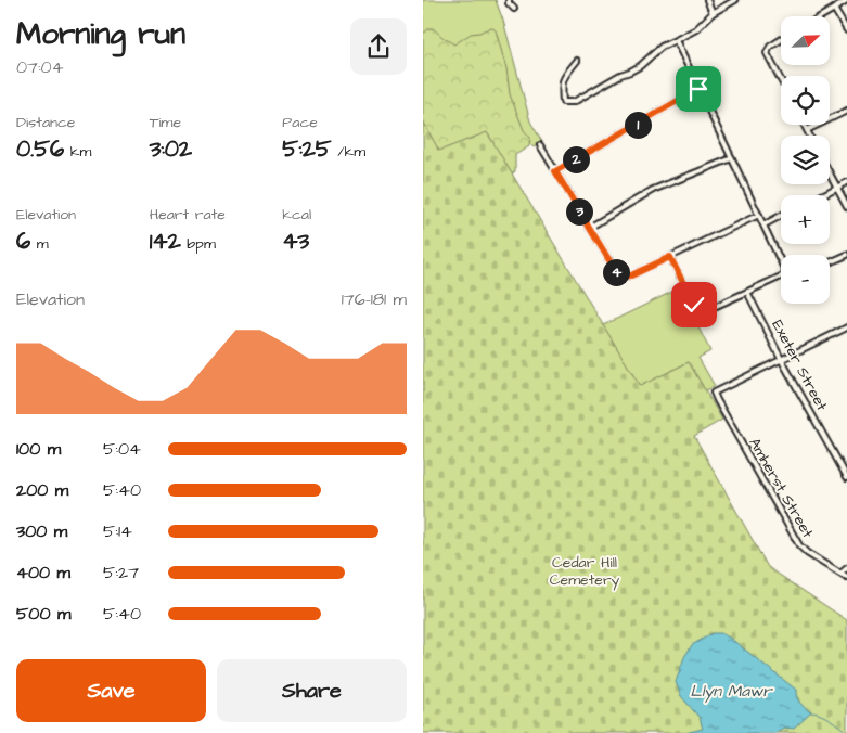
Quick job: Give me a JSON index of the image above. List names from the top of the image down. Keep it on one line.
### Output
{"streets":{"street":["Exeter Street","Amherst Street"]},"crossings":[["Exeter Street","Amherst Street"]],"water":["Llyn Mawr"],"parks":["Cedar Hill Cemetery"],"north":"top right","page":{"heading":["Morning run","07:04"],"map_buttons":["+","−"],"stats":[["Distance","0.56 km"],["Time","3:02"],["Pace","5:25 /km"],["Elevation","6 m"],["Heart rate","142 bpm"],["kcal","43"]],"pins":["1","2","3","4"],"chart":["Elevation","176–181 m"],"list":[{"name":"100 m","note":"5:04"},{"name":"200 m","note":"5:40"},{"name":"300 m","note":"5:14"},{"name":"400 m","note":"5:27"},{"name":"500 m","note":"5:40"}],"buttons":["Save","Share"]}}
